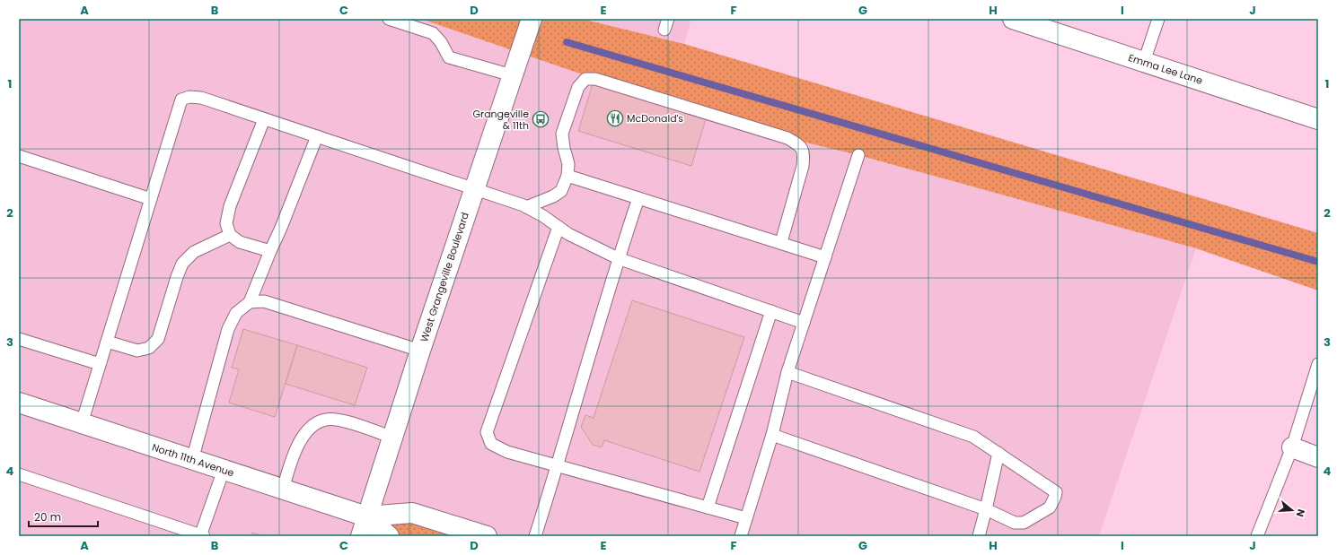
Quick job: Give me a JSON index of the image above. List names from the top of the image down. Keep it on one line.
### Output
{"streets":{"main road":["Emma Lee Lane","West Grangeville Boulevard","North 11th Avenue"]},"crossings":[["West Grangeville Boulevard","North 11th Avenue"]],"places":{"restaurant":["McDonald's"],"bus stop":["Grangeville & 11th"]},"scale_bar":"20 m","north":"right","grid":{"columns":["A","B","C","D","E","F","G","H","I","J"],"rows":["1","2","3","4"]}}
